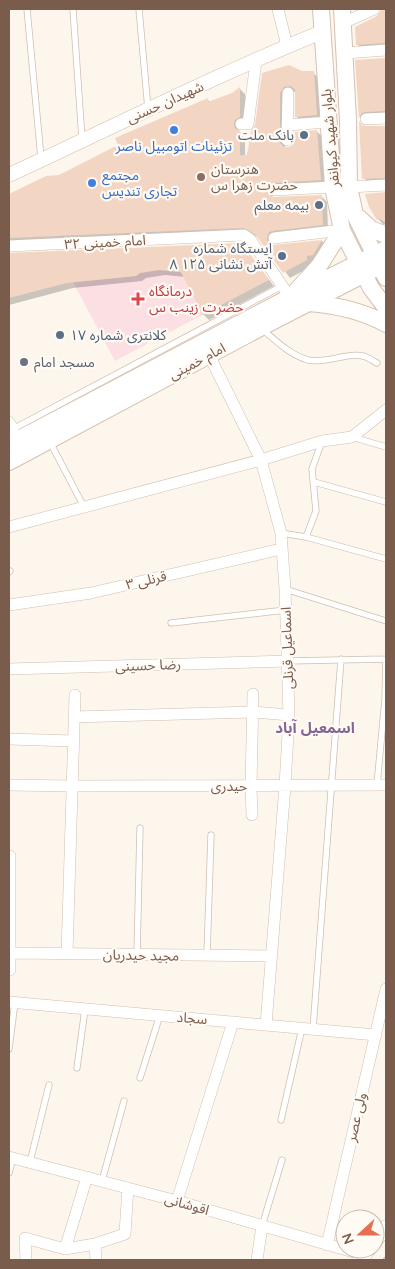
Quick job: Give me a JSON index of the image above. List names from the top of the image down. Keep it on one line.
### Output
{"streets":{"main road":["بلوار شهید کیوانفر","امام خمینی"],"street":["شهیدان حسنی","امام خمینی ۳۲","قرنلی ۳","اسماعیل قرنلی","رضا حسینی","حیدری","مجید حیدریان","سجاد","ولی عصر","اقوشانی"]},"crossings":[["شهیدان حسنی","بلوار شهید کیوانفر"],["بلوار شهید کیوانفر","امام خمینی"],["امام خمینی ۳۲","امام خمینی"],["امام خمینی","اسماعیل قرنلی"],["قرنلی ۳","اسماعیل قرنلی"],["اسماعیل قرنلی","رضا حسینی"],["اسماعیل قرنلی","حیدری"],["اسماعیل قرنلی","مجید حیدریان"],["اسماعیل قرنلی","سجاد"],["سجاد","ولی عصر"],["ولی عصر","اقوشانی"]],"districts":["اسمعیل آباد"],"places":{"other":["تزئینات اتومبیل ناصر","بانک ملت","هنرستان حضرت زهرا س","مجتمع تجاری تندیس","بیمه معلم","ایستگاه شماره ۸ آتش نشانی ۱۲۵","کلانتری شماره ۱۷","مسجد امام"],"health":["درمانگاه حضرت زینب س"]},"north":"left"}
